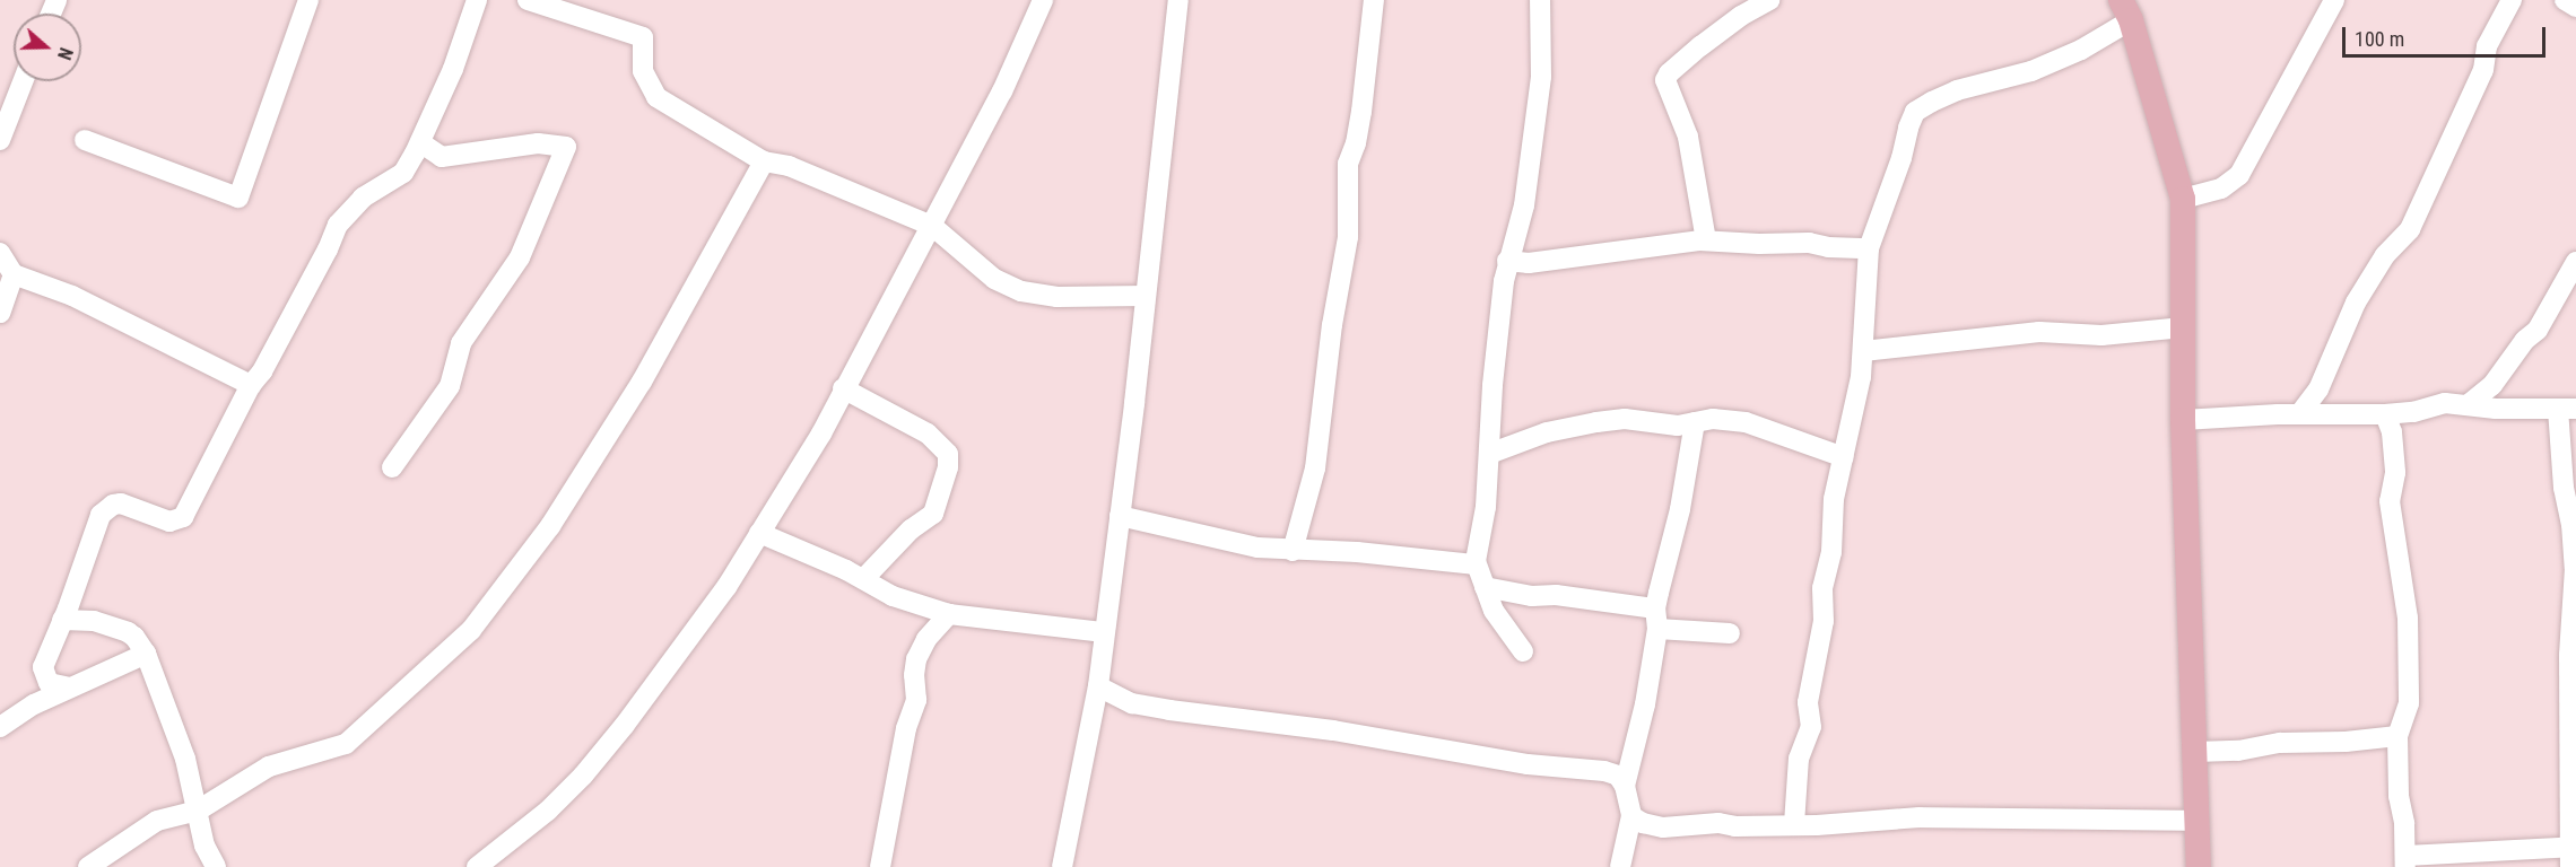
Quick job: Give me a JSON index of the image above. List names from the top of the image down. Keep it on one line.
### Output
{"scale_bar":"100 m","north":"right"}
